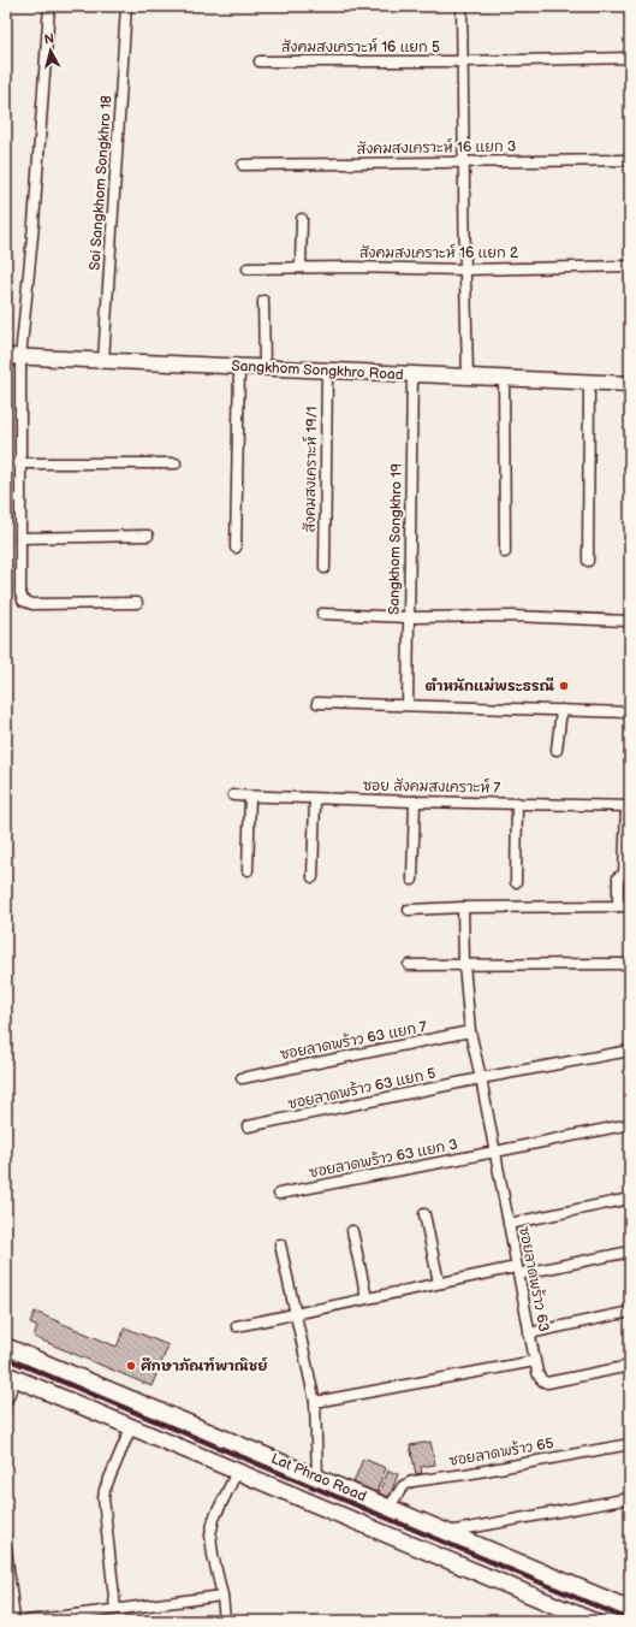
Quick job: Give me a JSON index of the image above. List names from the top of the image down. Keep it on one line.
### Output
{"streets":{"main road":["Sangkhom Songkhro Road","Lat Phrao Road"],"street":["สังคมสงเคราะห์ 16 แยก 5","สังคมสงเคราะห์ 16 แยก 3","Soi Sangkhom Songkhro 18","สังคมสงเคราะห์ 16 แยก 2","สังคมสงเคราะห์ 19/1","Sangkhom Songkhro 19","ซอย สังคมสงเคราะห์ 7","ซอยลาดพร้าว 63 แยก 7","ซอยลาดพร้าว 63 แยก 5","ซอยลาดพร้าว 63 แยก 3","ซอยลาดพร้าว 63","ซอยลาดพร้าว 65"]},"crossings":[["Soi Sangkhom Songkhro 18","Sangkhom Songkhro Road"],["Sangkhom Songkhro Road","สังคมสงเคราะห์ 19/1"],["Sangkhom Songkhro Road","Sangkhom Songkhro 19"],["ซอยลาดพร้าว 63 แยก 7","ซอยลาดพร้าว 63"],["ซอยลาดพร้าว 63 แยก 5","ซอยลาดพร้าว 63"],["ซอยลาดพร้าว 63 แยก 3","ซอยลาดพร้าว 63"],["ซอยลาดพร้าว 65","Lat Phrao Road"]],"places":["ตำหนักแม่พระธรณี","ศึกษาภัณฑ์พาณิชย์"],"north":"top"}
